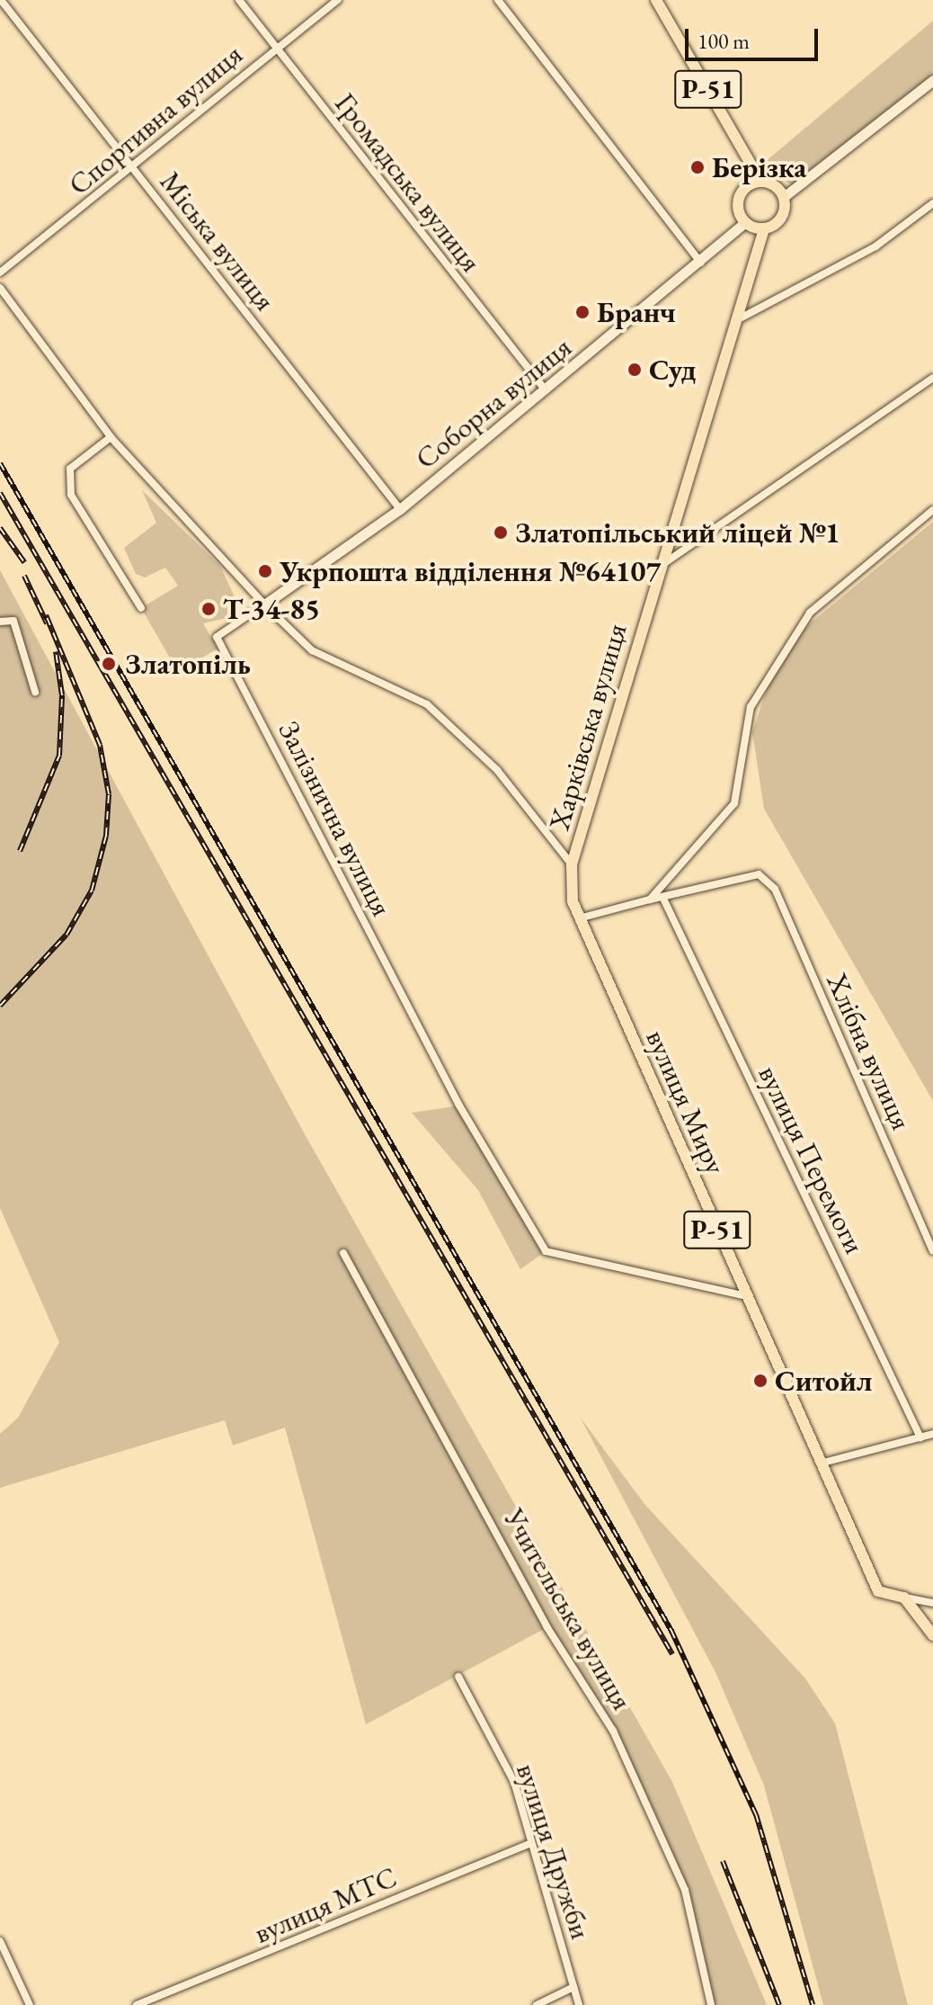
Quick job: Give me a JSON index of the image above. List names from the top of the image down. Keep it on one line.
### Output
{"streets":{"main road":["Р-51","Харківська вулиця","вулиця Миру"],"street":["Спортивна вулиця","Громадська вулиця","Міська вулиця","Соборна вулиця","Залізнична вулиця","Хлібна вулиця","вулиця Перемоги","Учительська вулиця","вулиця Дружби","вулиця МТС"]},"crossings":[["Р-51","Соборна вулиця"],["Р-51","Харківська вулиця"],["Спортивна вулиця","Громадська вулиця"],["Спортивна вулиця","Міська вулиця"],["Громадська вулиця","Соборна вулиця"],["Міська вулиця","Соборна вулиця"],["Соборна вулиця","Харківська вулиця"],["Соборна вулиця","Залізнична вулиця"],["Харківська вулиця","вулиця Миру"],["Залізнична вулиця","вулиця Миру"],["Хлібна вулиця","вулиця Перемоги"],["вулиця Дружби","вулиця МТС"]],"places":["Берізка","Бранч","Суд","Златопільський ліцей №1","Укрпошта відділення №64107","Т-34-85","Златопіль","Ситойл"],"scale_bar":"100 m"}
